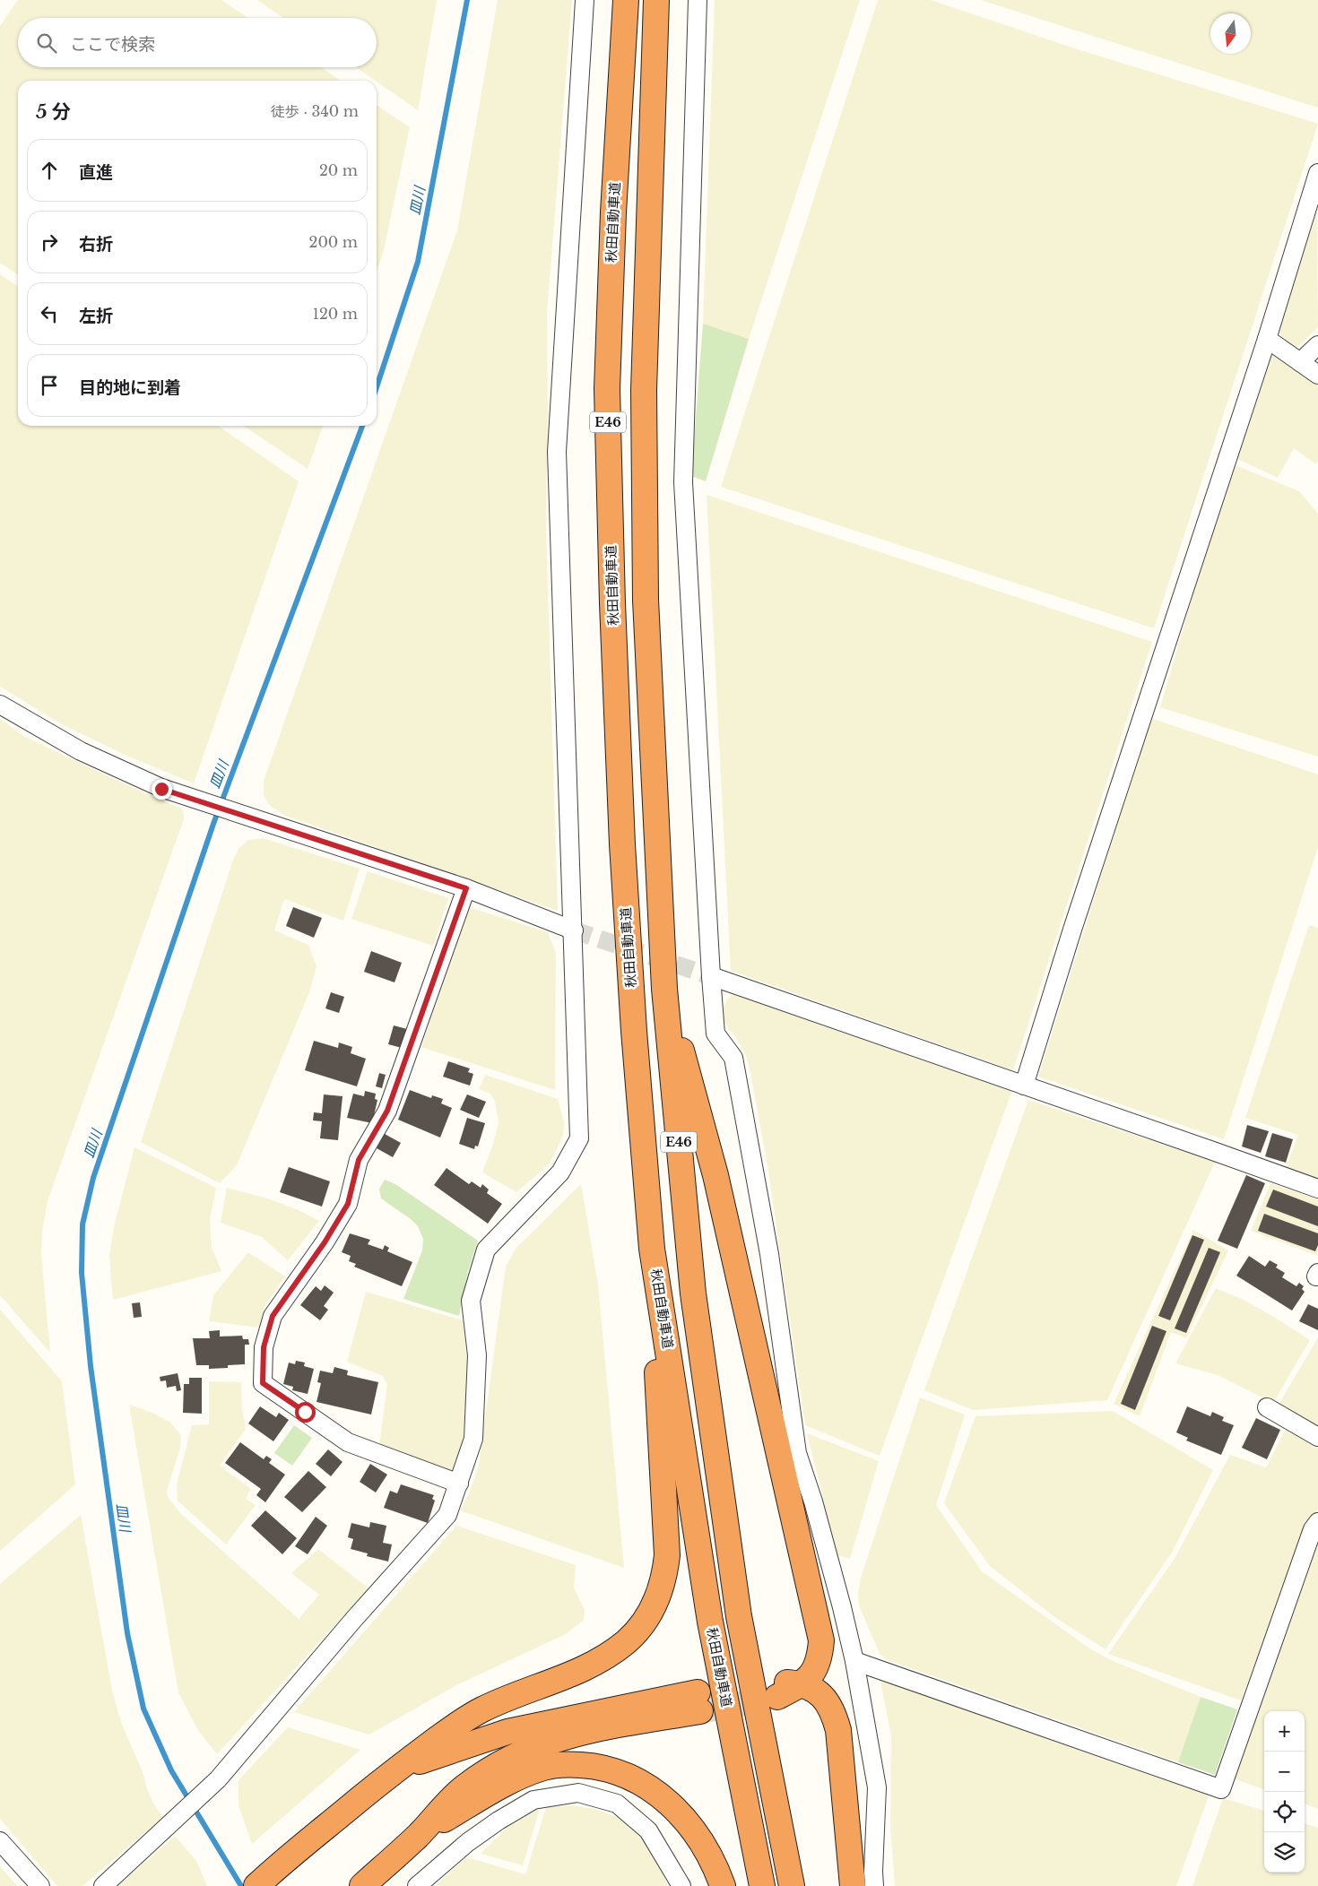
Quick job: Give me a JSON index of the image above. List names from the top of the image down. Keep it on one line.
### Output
{"streets":{"highway":["秋田自動車道","E46"]},"water":["皿川"],"north":"bottom","page":{"search":"ここで検索","heading":["5 分","徒歩 · 340 m"],"list":[["直進","20 m"],["右折","200 m"],["左折","120 m"],"目的地に到着"],"map_buttons":["+","−"]}}
